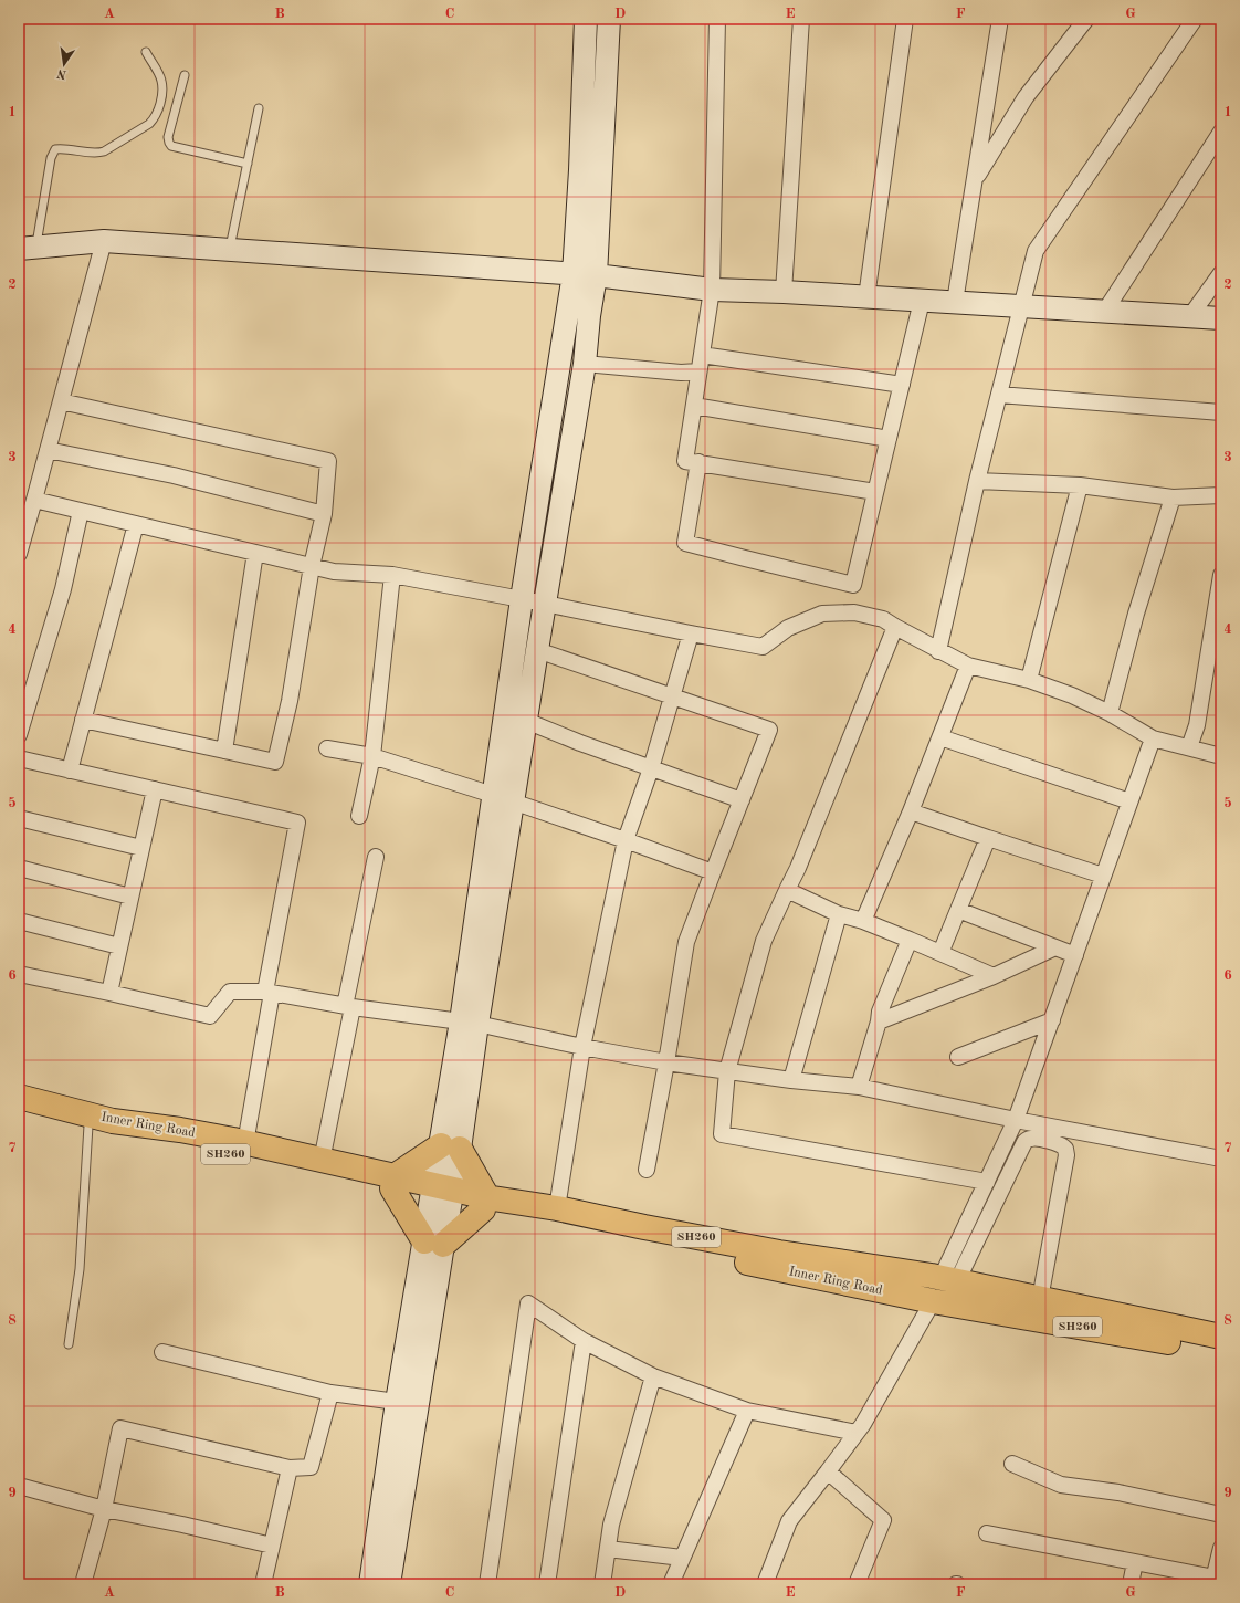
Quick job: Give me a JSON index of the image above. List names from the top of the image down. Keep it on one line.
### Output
{"streets":{"highway":["Inner Ring Road","SH260"]},"north":"bottom","grid":{"columns":["A","B","C","D","E","F","G"],"rows":["1","2","3","4","5","6","7","8","9"]}}
